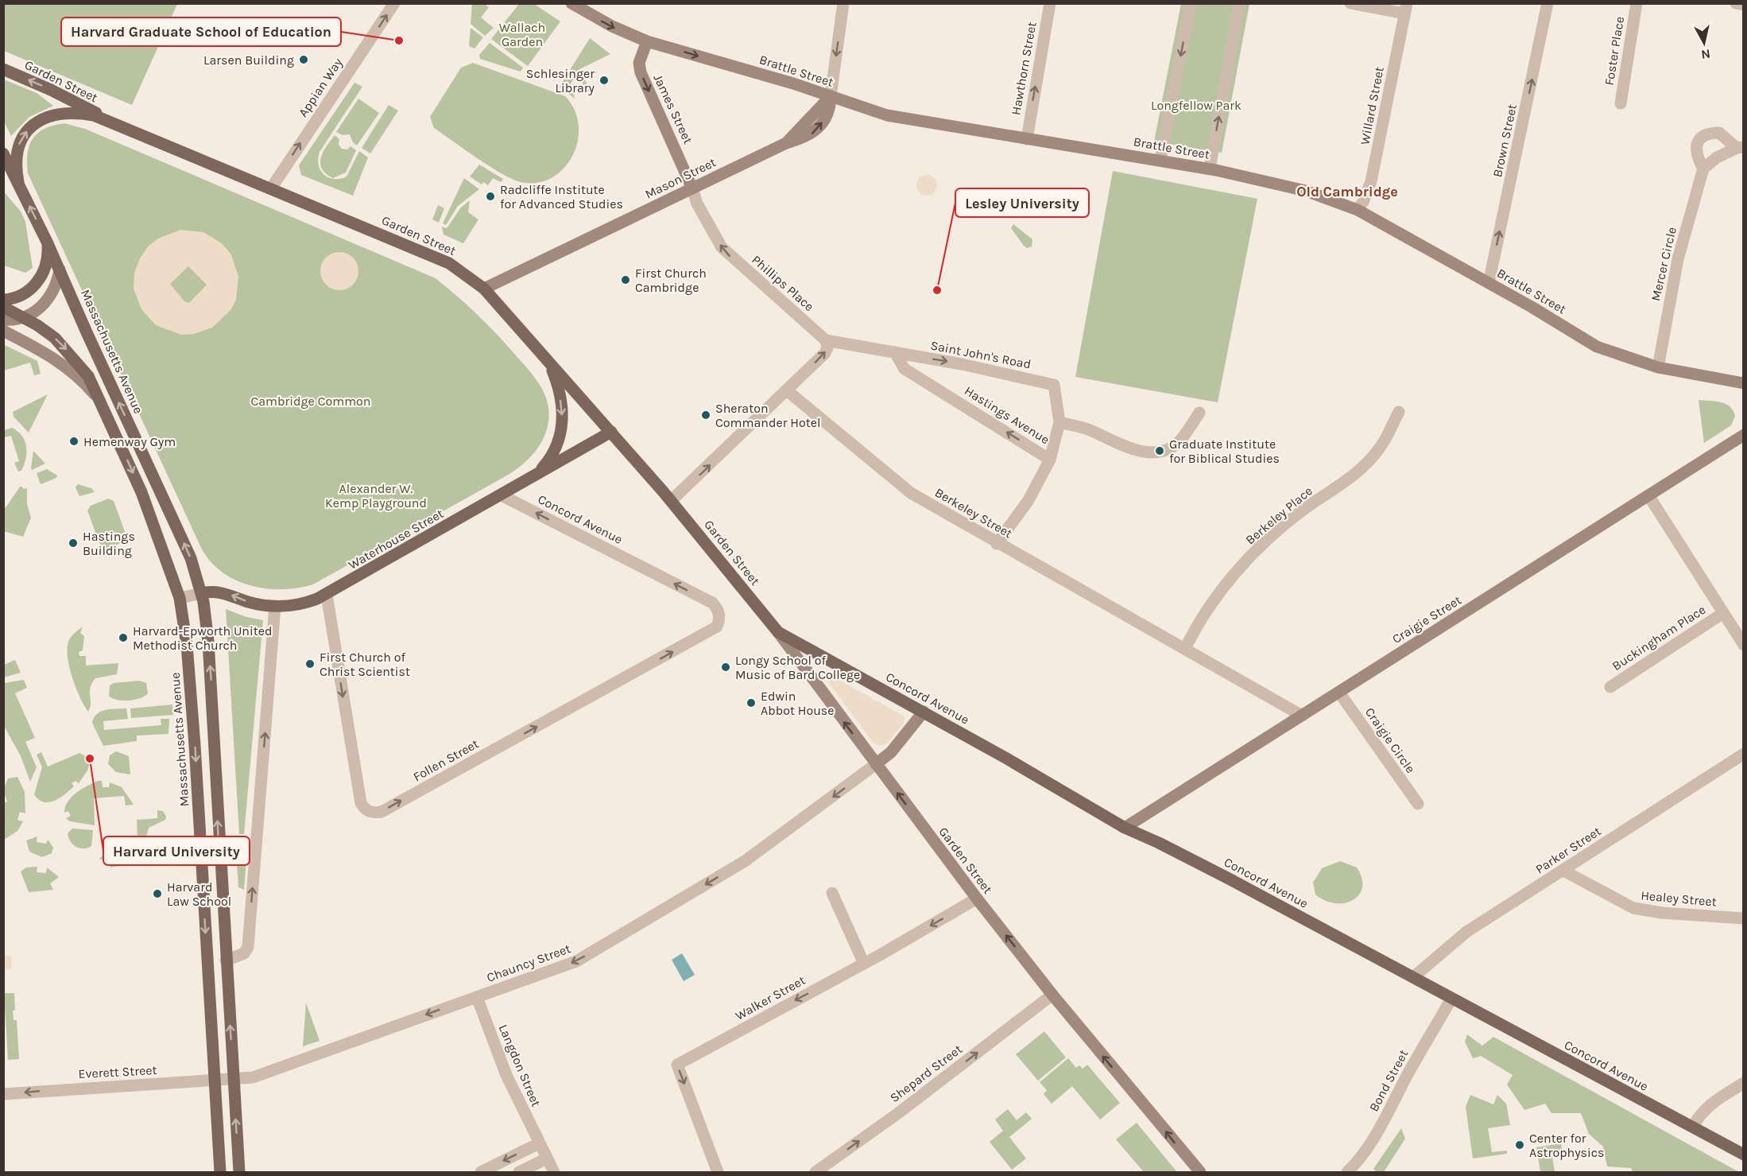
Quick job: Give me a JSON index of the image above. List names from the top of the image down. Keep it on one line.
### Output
{"streets":{"main road":["Brattle Street","Garden Street","James Street","Mason Street","Massachusetts Avenue","Concord Avenue","Waterhouse Street","Craigie Street"],"street":["Foster Place","Hawthorn Street","Appian Way","Willard Street","Brown Street","Mercer Circle","Phillips Place","Saint John's Road","Hastings Avenue","Berkeley Street","Berkeley Place","Buckingham Place","Craigie Circle","Follen Street","Parker Street","Healey Street","Chauncy Street","Walker Street","Langdon Street","Everett Street","Shepard Street","Bond Street"]},"crossings":[["Hawthorn Street","Brattle Street"],["Brattle Street","Willard Street"],["Brattle Street","James Street"],["Brattle Street","Brown Street"],["Brattle Street","Mason Street"],["Brattle Street","Mercer Circle"],["Garden Street","Appian Way"],["Garden Street","Mason Street"],["Garden Street","Massachusetts Avenue"],["Garden Street","Concord Avenue"],["Garden Street","Waterhouse Street"],["Garden Street","Chauncy Street"],["Garden Street","Walker Street"],["Garden Street","Shepard Street"],["James Street","Mason Street"],["James Street","Phillips Place"],["Mason Street","Phillips Place"],["Phillips Place","Saint John's Road"],["Massachusetts Avenue","Waterhouse Street"],["Massachusetts Avenue","Chauncy Street"],["Massachusetts Avenue","Everett Street"],["Saint John's Road","Hastings Avenue"],["Hastings Avenue","Berkeley Street"],["Berkeley Street","Berkeley Place"],["Berkeley Street","Craigie Street"],["Concord Avenue","Waterhouse Street"],["Concord Avenue","Craigie Street"],["Concord Avenue","Follen Street"],["Concord Avenue","Parker Street"],["Concord Avenue","Bond Street"],["Waterhouse Street","Follen Street"],["Craigie Street","Craigie Circle"],["Parker Street","Healey Street"],["Chauncy Street","Langdon Street"],["Chauncy Street","Everett Street"]],"one_way":["Hawthorn Street","Garden Street","Appian Way","James Street","Brown Street","Phillips Place","Saint John's Road","Hastings Avenue","Chauncy Street","Walker Street","Everett Street","Shepard Street"],"districts":["Old Cambridge"],"parks":["Wallach Garden","Longfellow Park","Cambridge Common","Alexander W. Kemp Playground"],"places":["Harvard Graduate School of Education","Larsen Building","Schlesinger Library","Radcliffe Institute for Advanced Studies","First Church Cambridge","Lesley University","Sheraton Commander Hotel","Hemenway Gym","Graduate Institute for Biblical Studies","Hastings Building","Harvard-Epworth United Methodist Church","First Church of Christ Scientist","Longy School of Music of Bard College","Edwin Abbot House","Harvard University","Harvard Law School","Center for Astrophysics"],"north":"bottom"}
